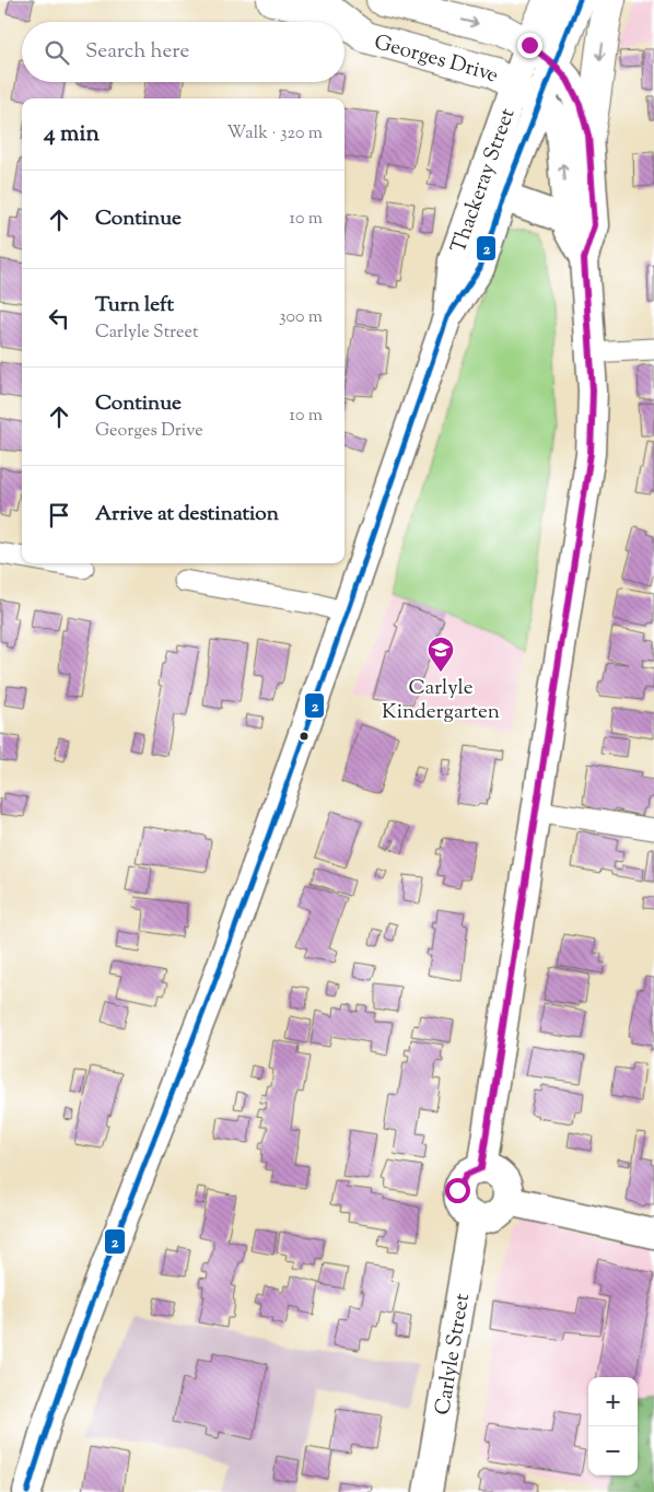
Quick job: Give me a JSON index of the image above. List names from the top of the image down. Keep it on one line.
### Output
{"streets":{"main road":["Georges Drive","Thackeray Street","Carlyle Street"]},"crossings":[["Georges Drive","Thackeray Street"]],"places":{"school or university":["Carlyle Kindergarten"]},"lines":["transit line 2"],"page":{"search":"Search here","heading":["4 min","Walk · 320 m"],"list":[["Continue","10 m"],["Turn left","Carlyle Street","300 m"],["Continue","Georges Drive","10 m"],"Arrive at destination"],"map_buttons":["+","−"]}}
